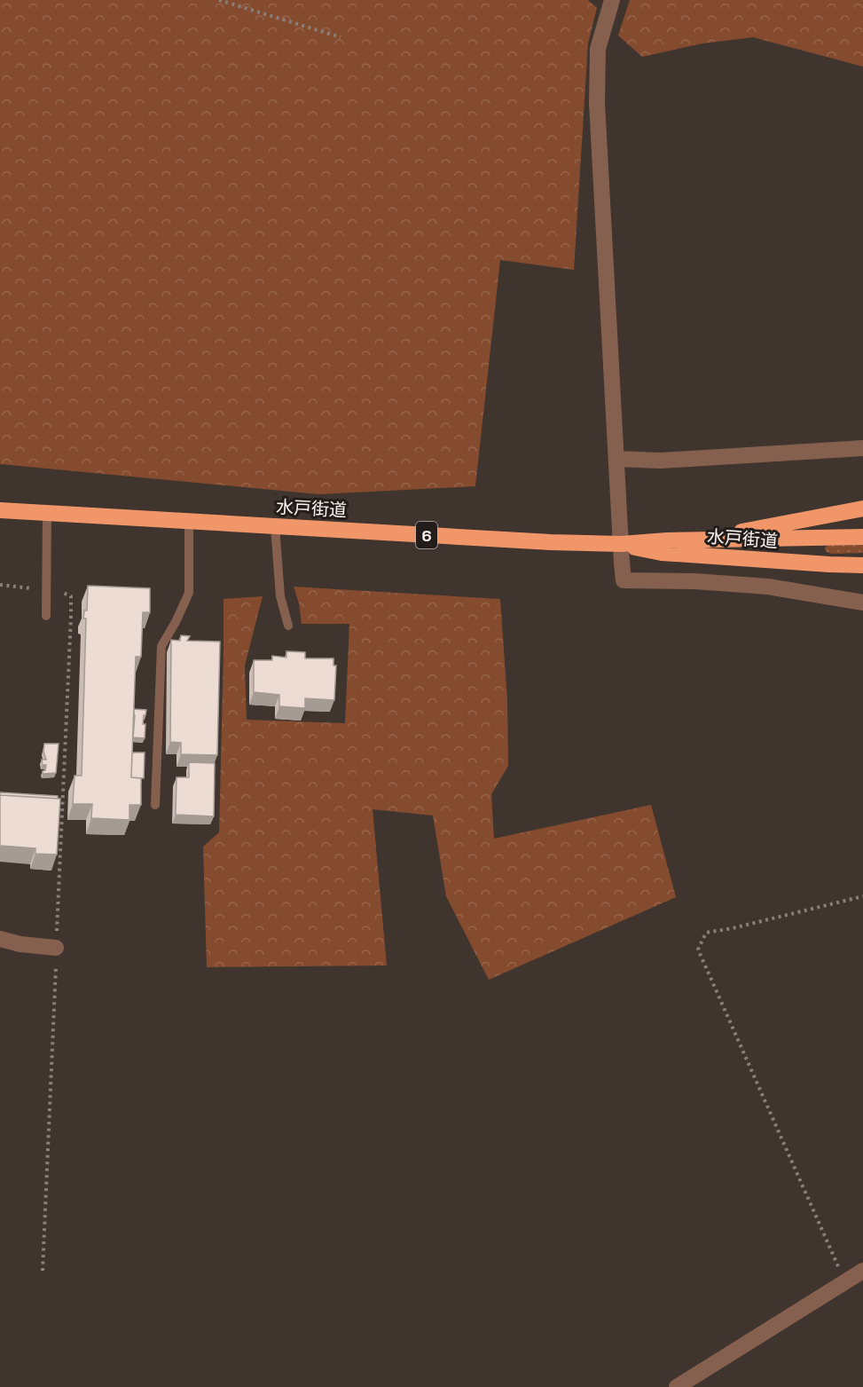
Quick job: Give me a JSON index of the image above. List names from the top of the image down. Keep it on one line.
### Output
{"streets":{"highway":["水戸街道","6"]}}
